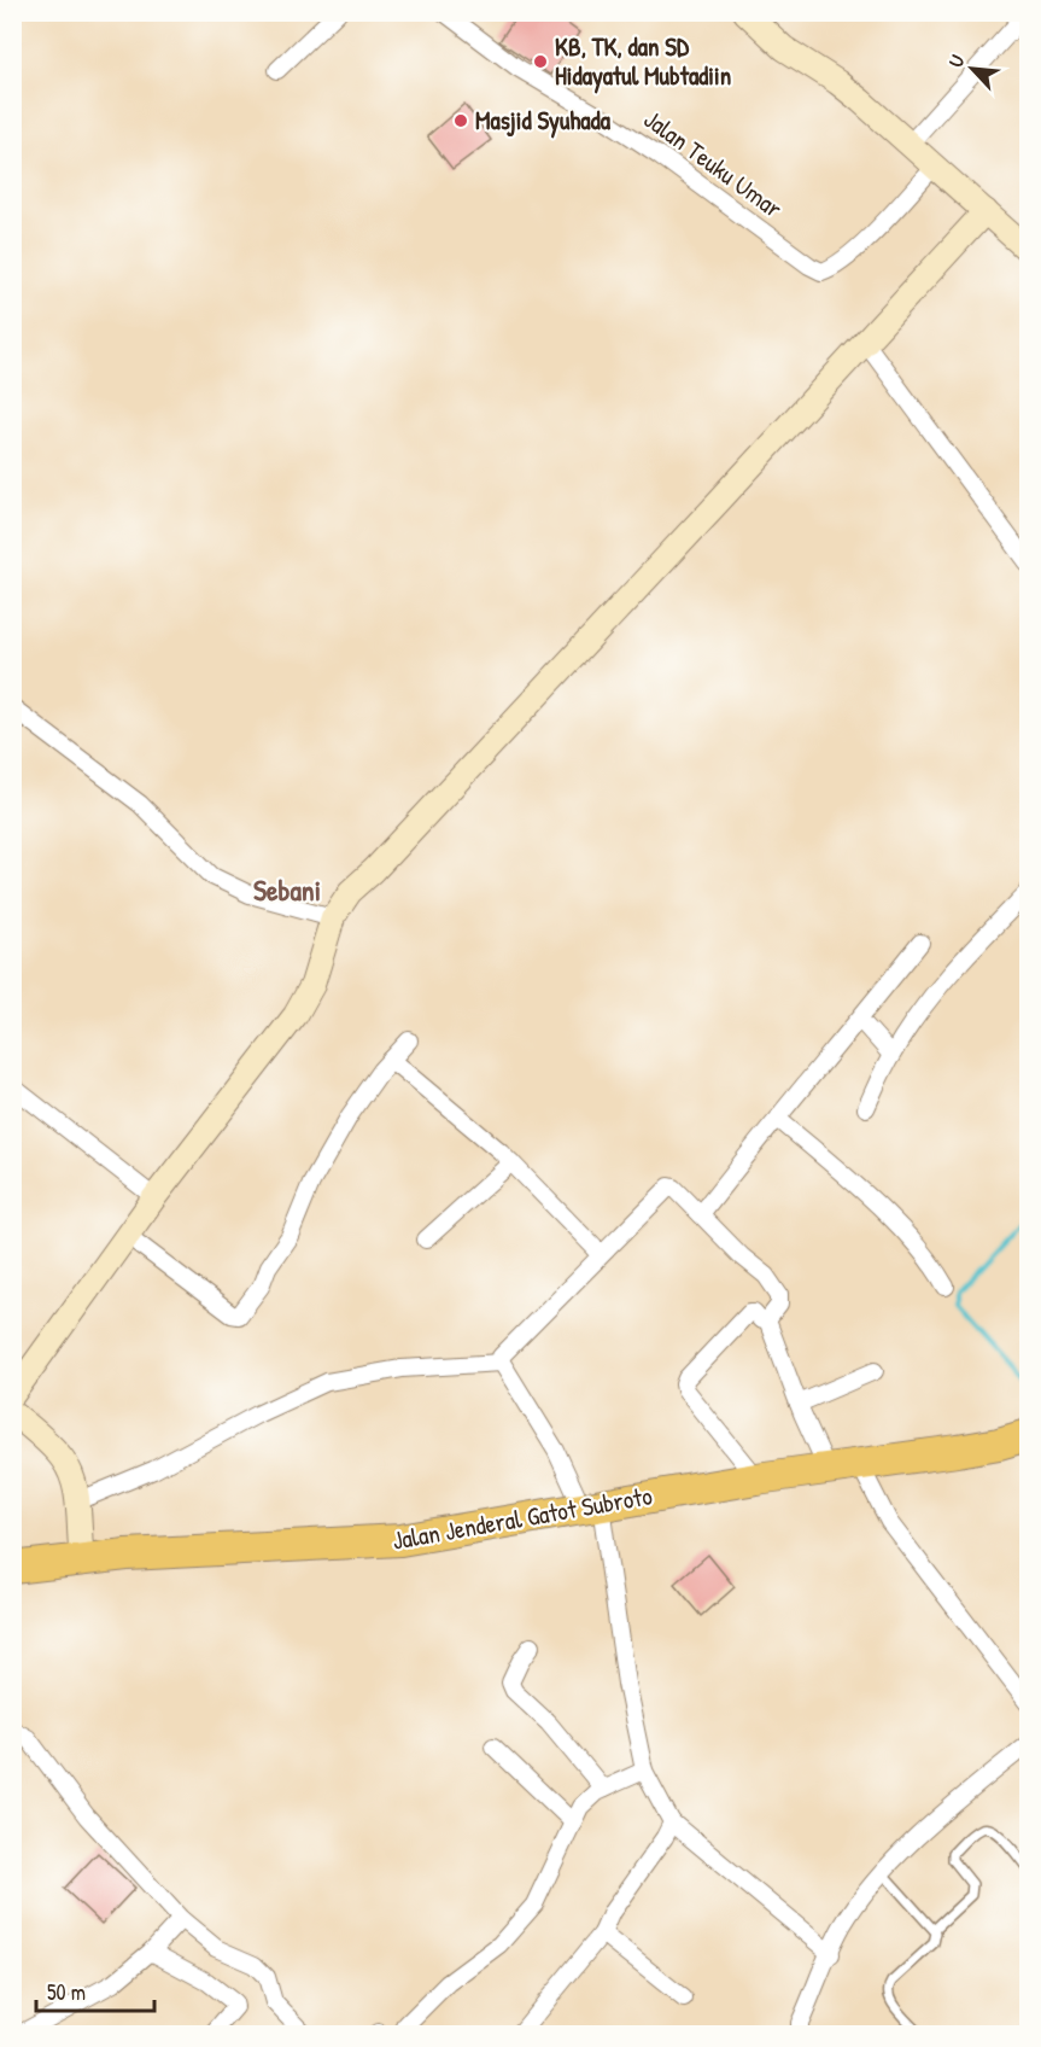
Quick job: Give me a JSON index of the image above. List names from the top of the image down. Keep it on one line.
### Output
{"streets":{"highway":["Jalan Jenderal Gatot Subroto"],"street":["Jalan Teuku Umar"]},"districts":["Sebani"],"places":["KB, TK, dan SD Hidayatul Mubtadiin","Masjid Syuhada"],"scale_bar":"50 m","north":"top left"}
